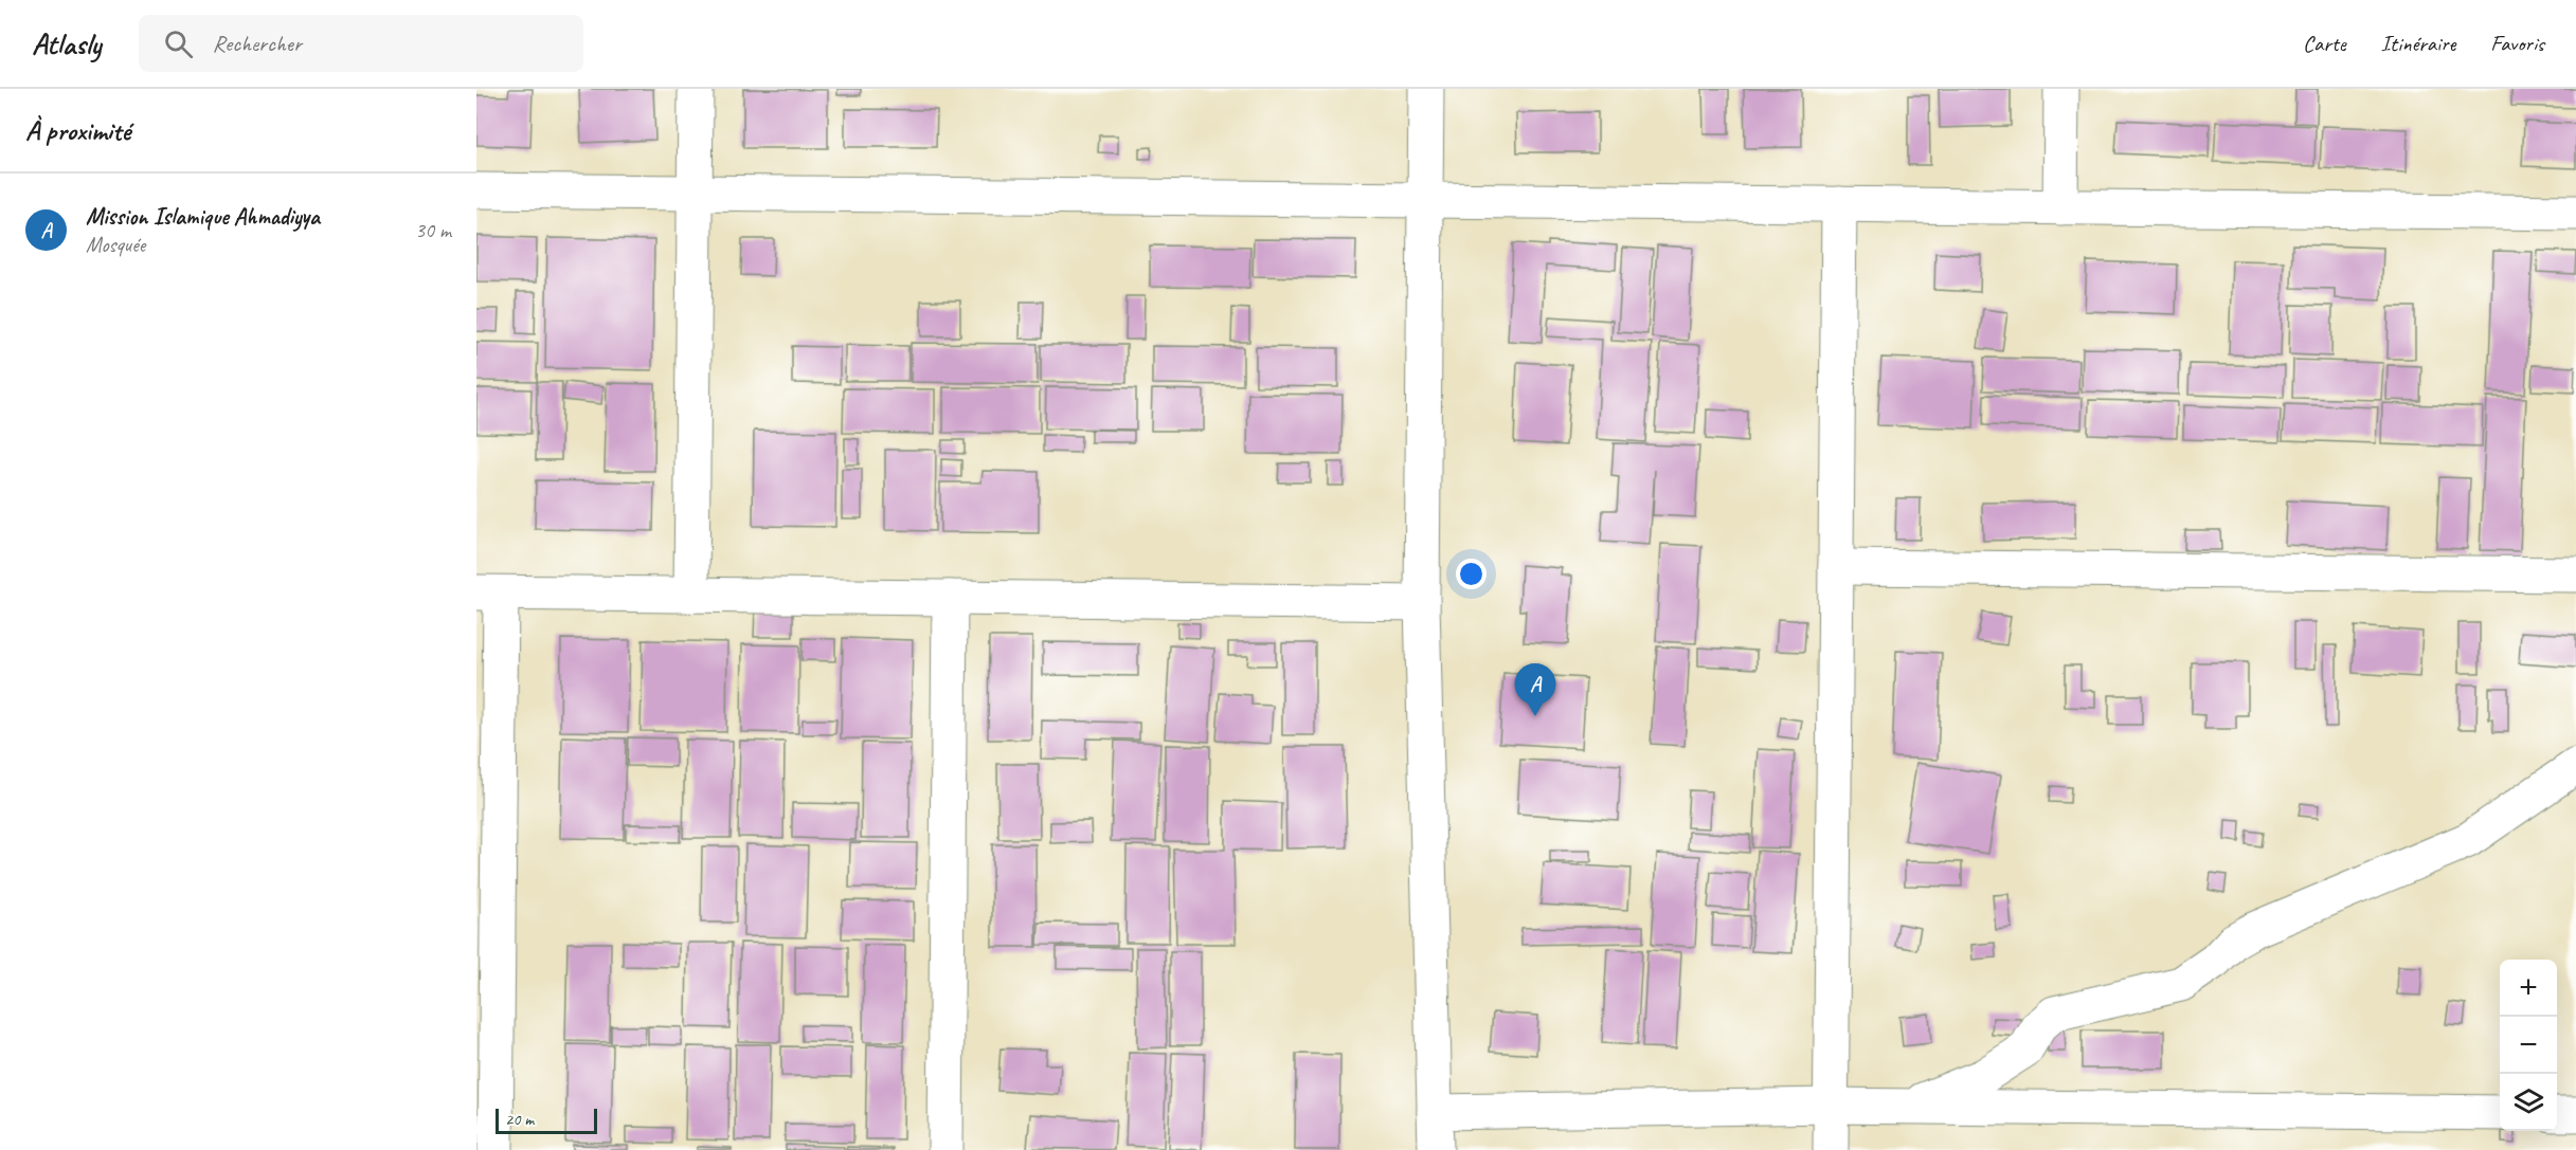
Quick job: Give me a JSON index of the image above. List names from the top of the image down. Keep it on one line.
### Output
{"scale_bar":"20 m","page":{"header":"Atlasly","search":"Rechercher","nav":["Carte","Itinéraire","Favoris"],"heading":"À proximité","list":[{"mark":"A","name":"Mission Islamique Ahmadiyya","note":"Mosquée","value":"30 m"}],"pins":"A","map_buttons":["+","−"],"scale":"20 m"}}
